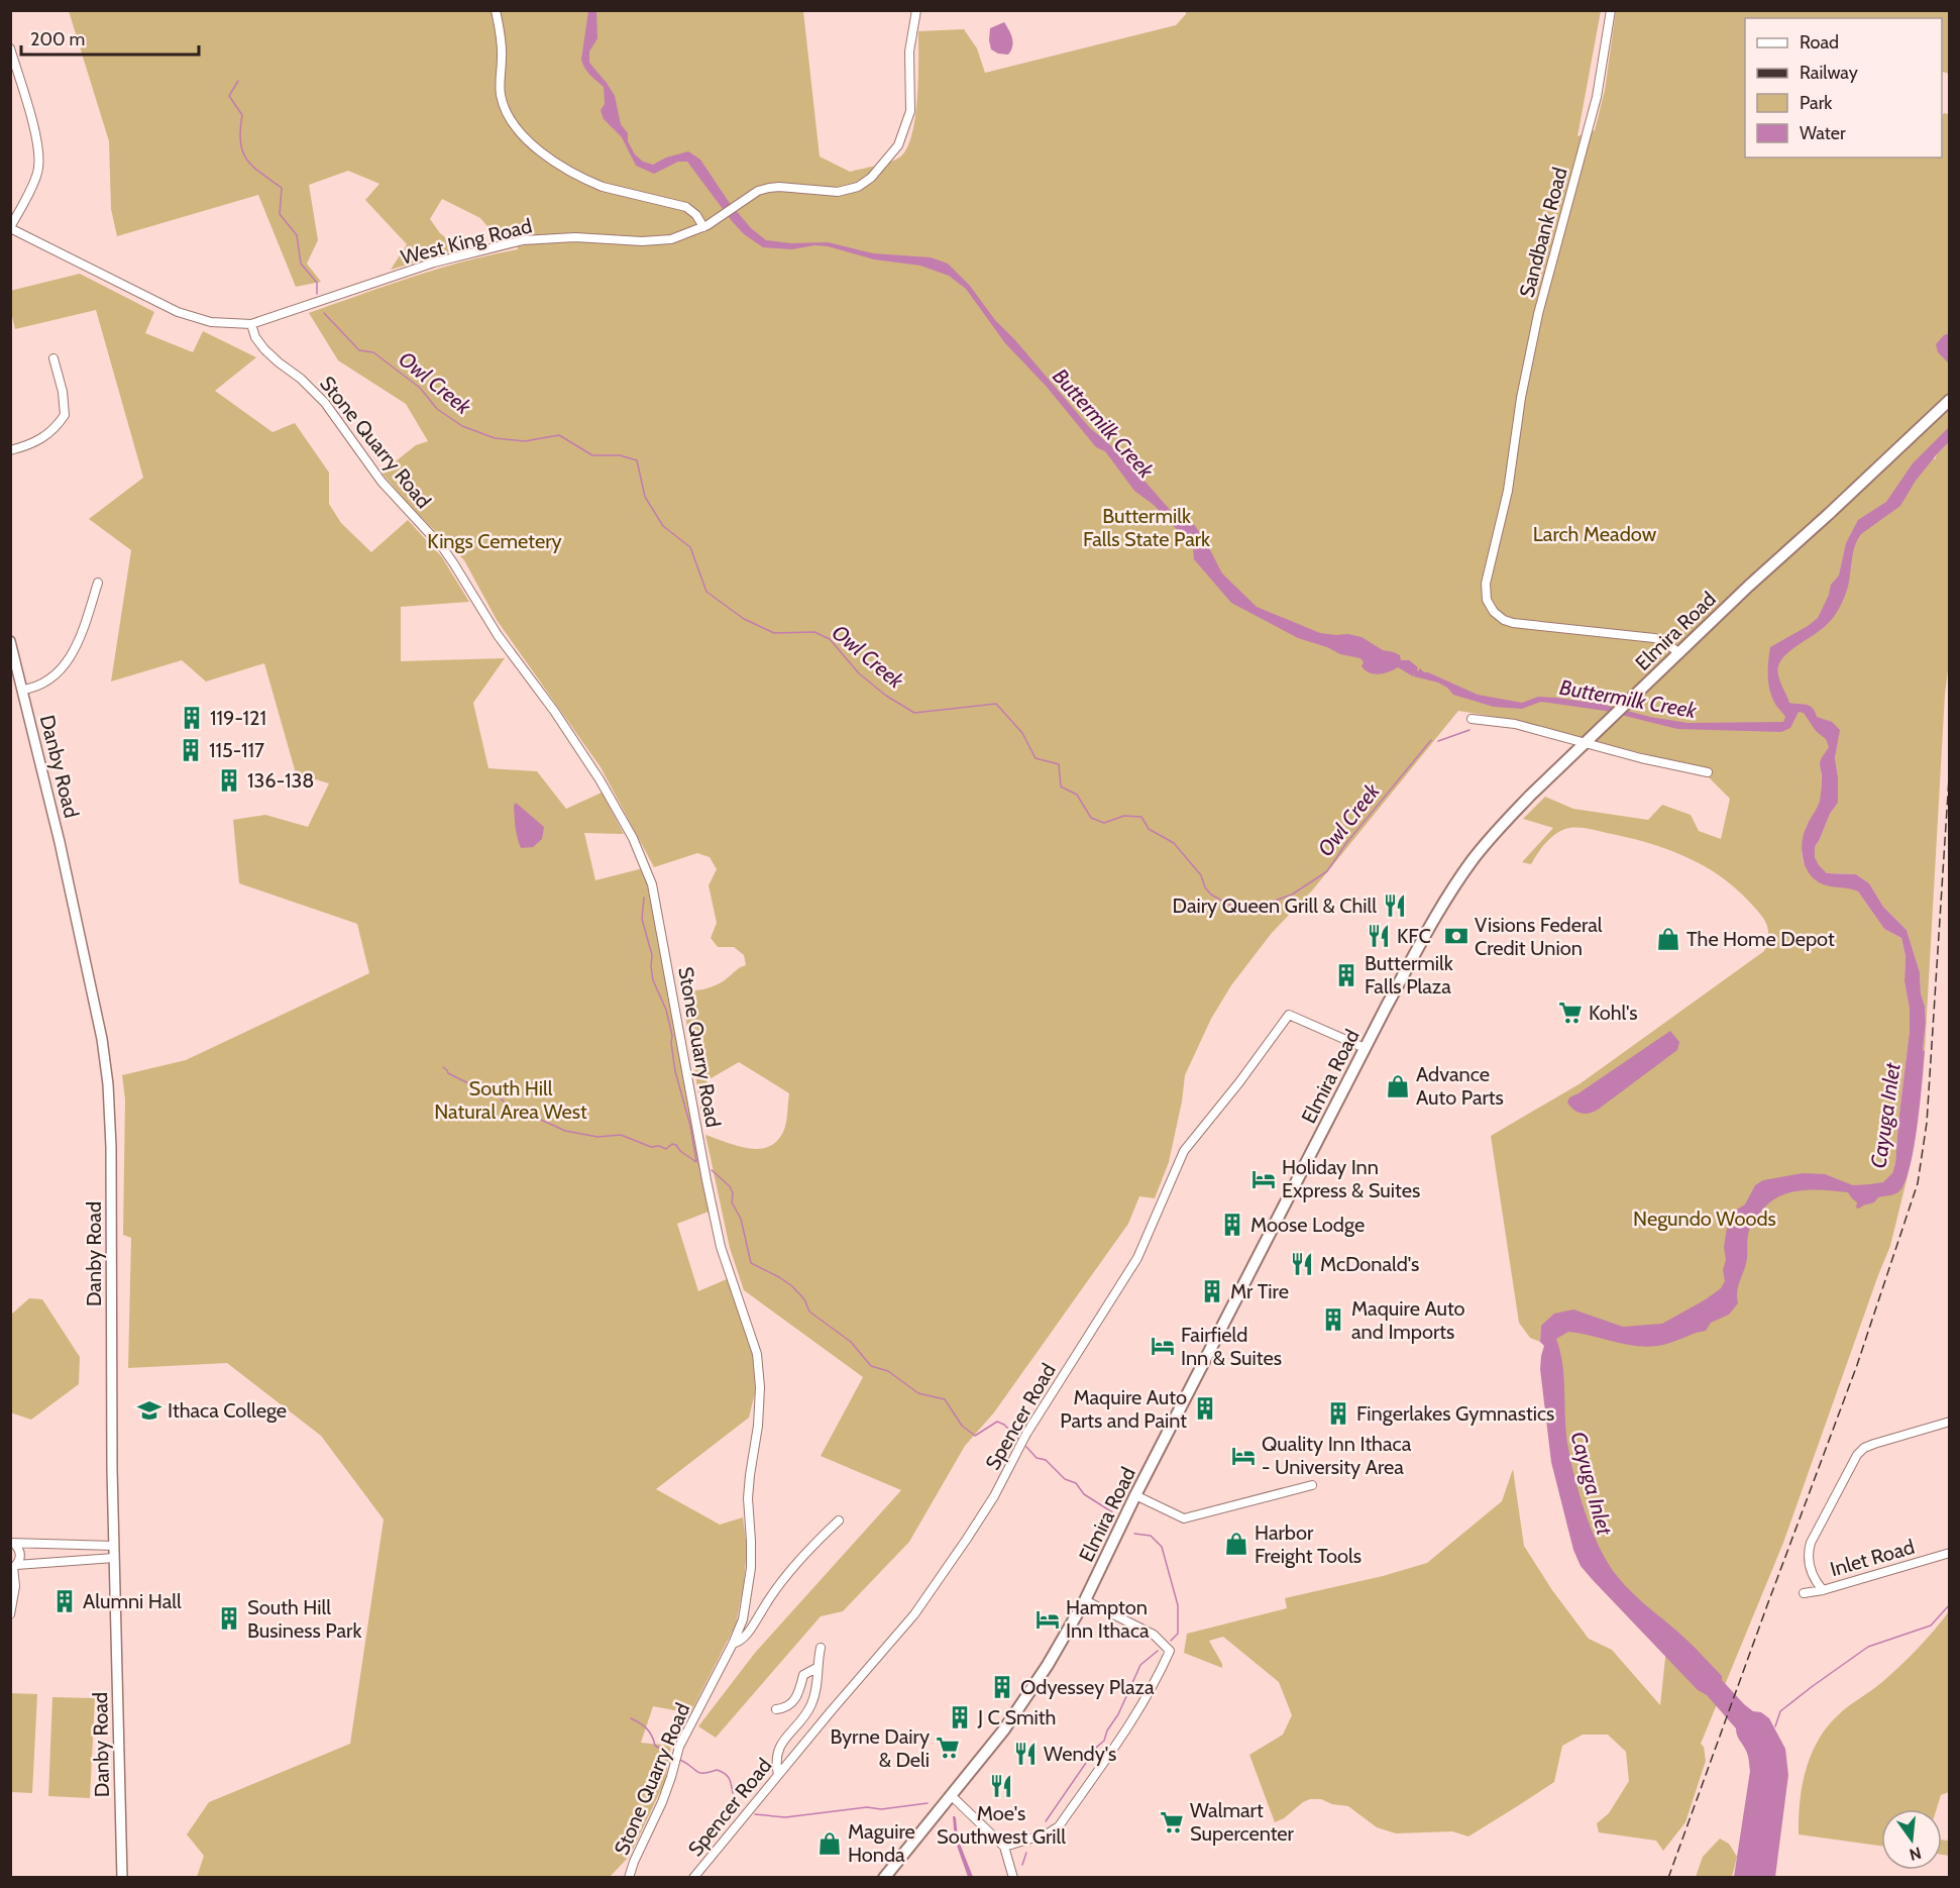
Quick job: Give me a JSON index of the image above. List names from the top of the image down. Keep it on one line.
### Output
{"streets":{"highway":["Elmira Road"],"main road":["Danby Road"],"street":["Sandbank Road","West King Road","Stone Quarry Road","Spencer Road","Inlet Road"]},"crossings":[["Sandbank Road","Elmira Road"],["West King Road","Stone Quarry Road"],["Elmira Road","Spencer Road"]],"water":["Owl Creek","Buttermilk Creek","Cayuga Inlet"],"parks":["Buttermilk Falls State Park","Larch Meadow","Kings Cemetery","South Hill Natural Area West","Negundo Woods"],"places":{"building":["119-121","115-117","136-138","Buttermilk Falls Plaza","Moose Lodge","Mr Tire","Maquire Auto and Imports","Maquire Auto Parts and Paint","Fingerlakes Gymnastics","Alumni Hall","South Hill Business Park","Odyessey Plaza","J C Smith"],"restaurant":["Dairy Queen Grill & Chill","KFC","McDonald's","Wendy's","Moe's Southwest Grill"],"bank":["Visions Federal Credit Union"],"shop":["The Home Depot","Advance Auto Parts","Harbor Freight Tools","Maguire Honda"],"supermarket":["Kohl's","Byrne Dairy & Deli","Walmart Supercenter"],"hotel":["Holiday Inn Express & Suites","Fairfield Inn & Suites","Quality Inn Ithaca - University Area","Hampton Inn Ithaca"],"school or university":["Ithaca College"]},"legend":["Road","Railway","Park","Water"],"scale_bar":"200 m","north":"bottom"}
